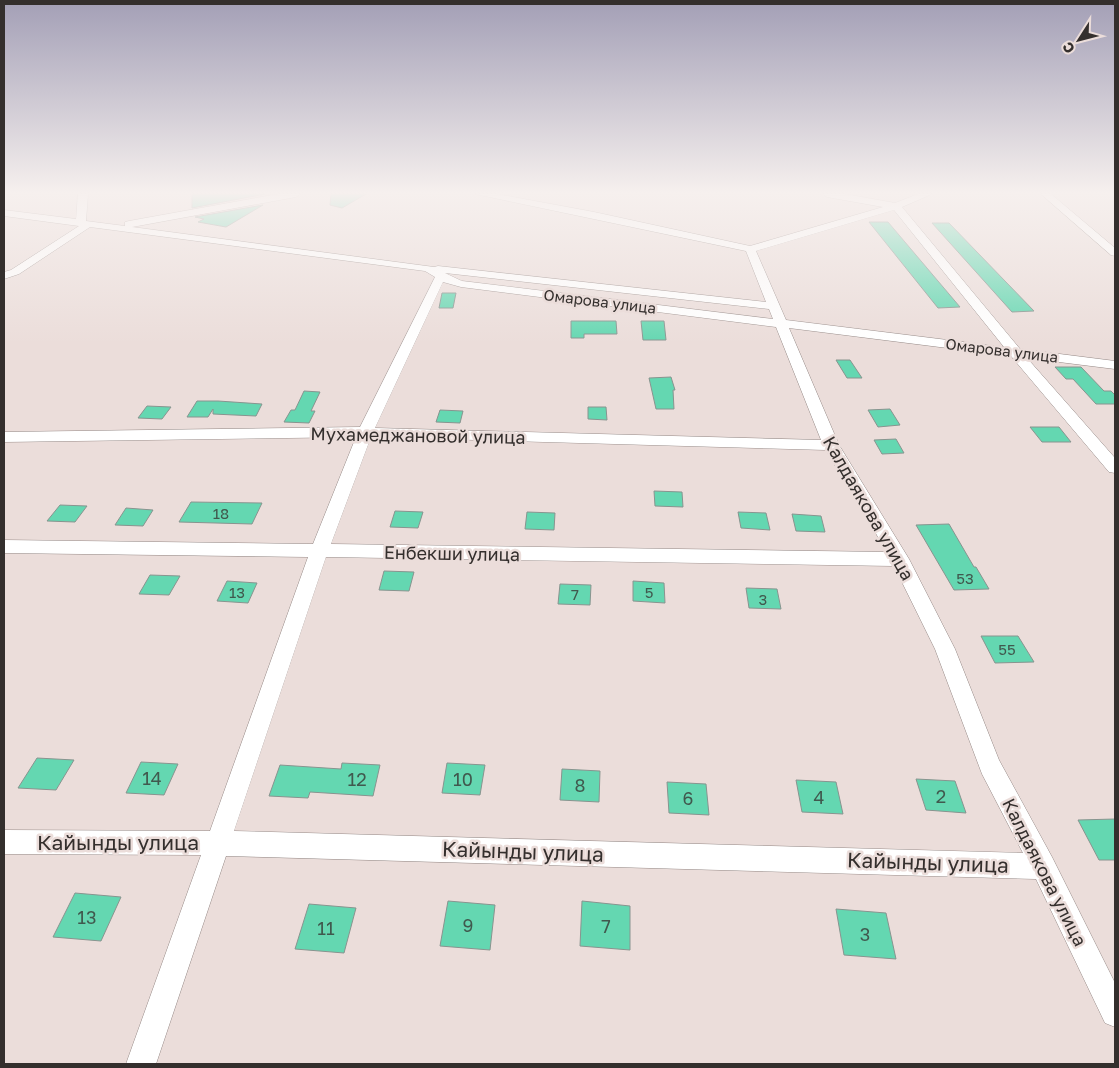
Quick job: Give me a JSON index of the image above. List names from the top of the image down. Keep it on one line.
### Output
{"streets":{"street":["Омарова улица","Мухамеджановой улица","Калдаякова улица","Енбекши улица","Кайынды улица"]},"crossings":[["Омарова улица","Калдаякова улица"],["Мухамеджановой улица","Калдаякова улица"],["Калдаякова улица","Енбекши улица"],["Калдаякова улица","Кайынды улица"]],"house_numbers":["18","53","13","5","7","3","55","14","12","10","8","2","4","6","13","9","7","11","3"],"north":"bottom left"}
